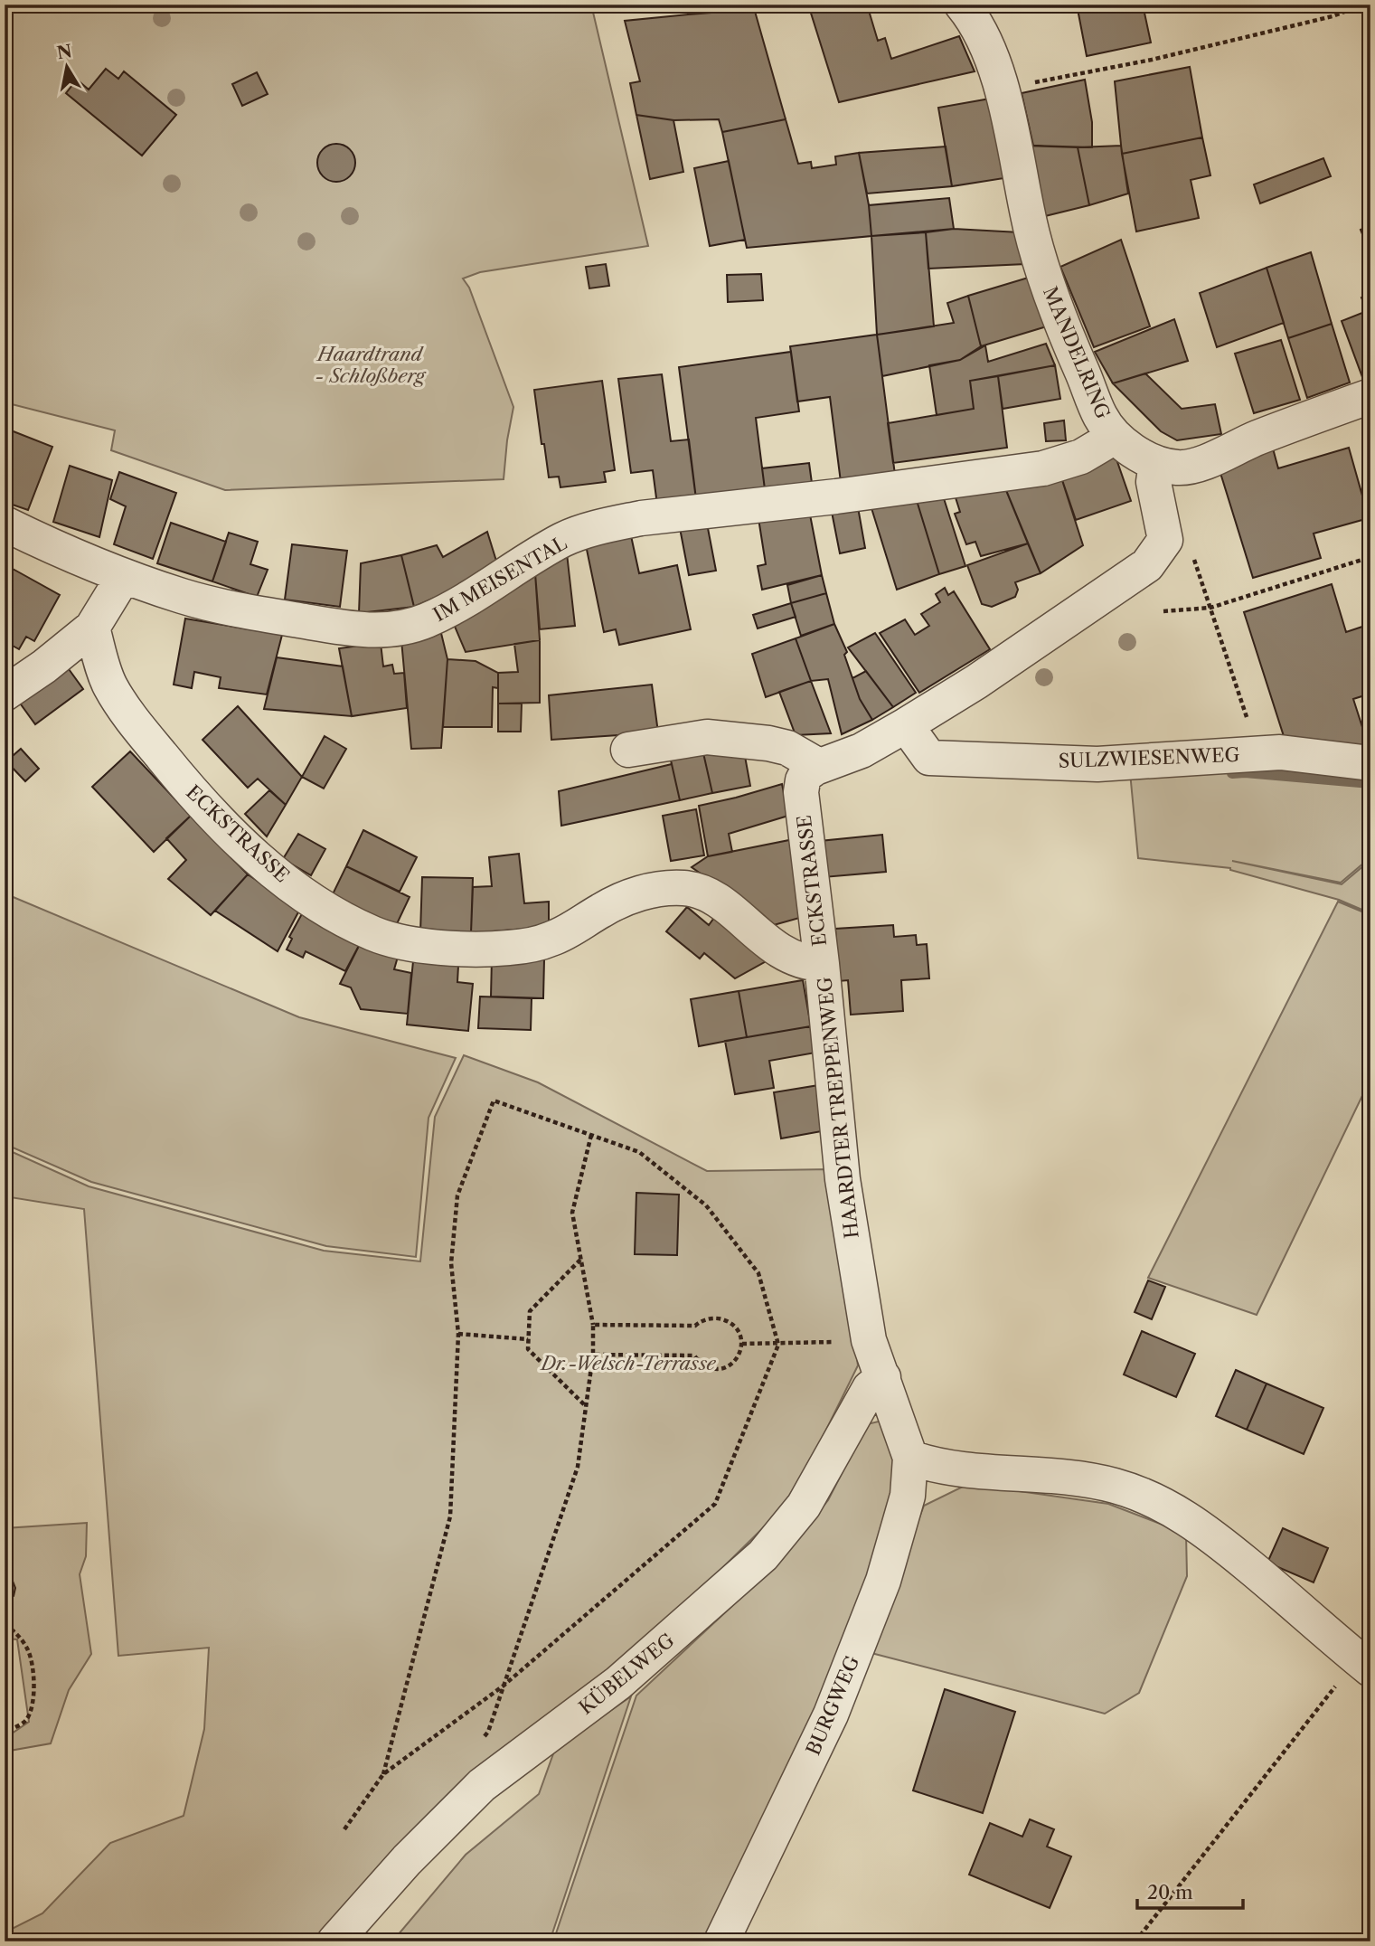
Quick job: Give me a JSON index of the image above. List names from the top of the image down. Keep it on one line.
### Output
{"streets":{"street":["MANDELRING","IM MEISENTAL","SULZWIESENWEG","ECKSTRASSE","HAARDTER TREPPENWEG","KÜBELWEG","BURGWEG"]},"crossings":[["MANDELRING","IM MEISENTAL"],["ECKSTRASSE","HAARDTER TREPPENWEG"],["HAARDTER TREPPENWEG","KÜBELWEG"],["HAARDTER TREPPENWEG","BURGWEG"]],"parks":["Haardtrand - Schloßberg","Dr.-Welsch-Terrasse"],"scale_bar":"20 m","north":"top"}
